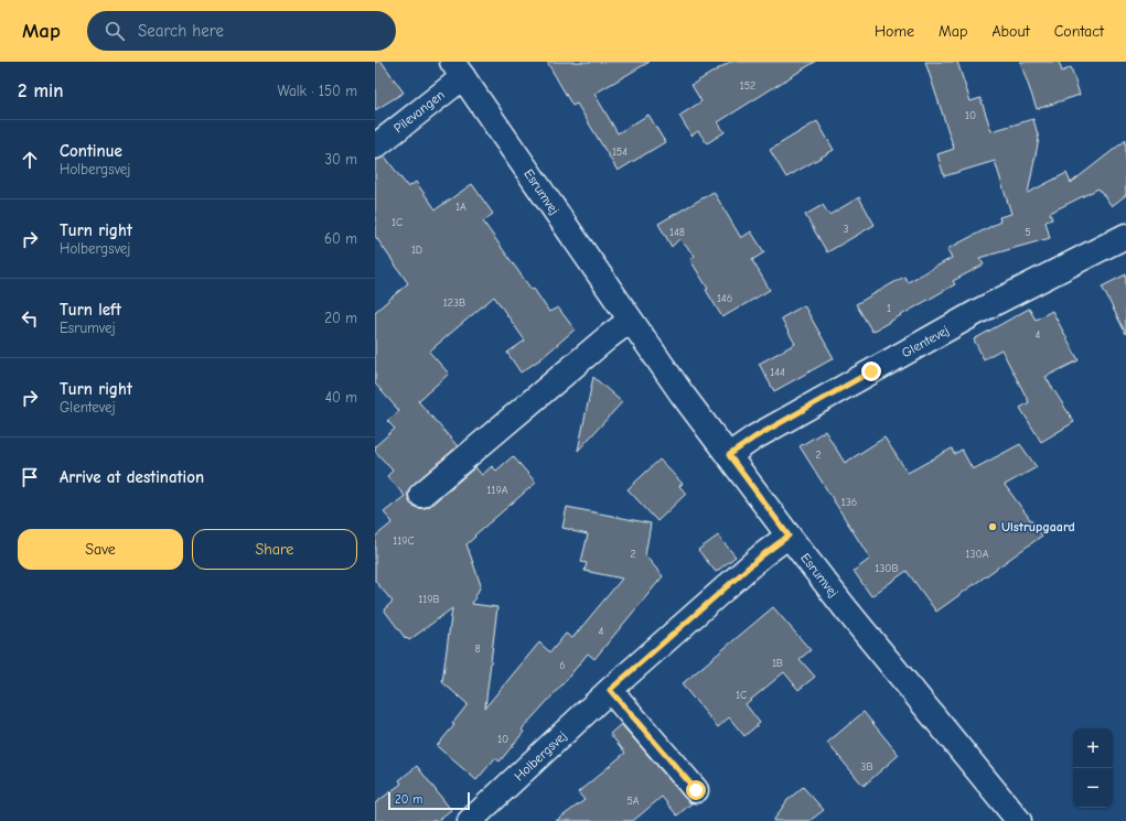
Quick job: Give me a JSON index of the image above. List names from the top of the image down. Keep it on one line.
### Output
{"streets":{"street":["Pilevangen","Esrumvej","Glentevej","Holbergsvej"]},"crossings":[["Pilevangen","Esrumvej"],["Esrumvej","Glentevej"],["Esrumvej","Holbergsvej"]],"places":["Ulstrupgaard"],"house_numbers":["152","10","154","1A","1C","3","148","5","1D","146","123B","1","4","144","2","119A","136","119C","2","130A","130B","119B","4","8","1B","6","1C","10","3B","5A"],"scale_bar":"20 m","page":{"header":"Map","search":"Search here","nav":["Home","Map","About","Contact"],"heading":["2 min","Walk · 150 m"],"list":[["Continue","Holbergsvej","30 m"],["Turn right","Holbergsvej","60 m"],["Turn left","Esrumvej","20 m"],["Turn right","Glentevej","40 m"],"Arrive at destination"],"buttons":["Save","Share"],"map_buttons":["+","−"],"scale":"20 m"}}
